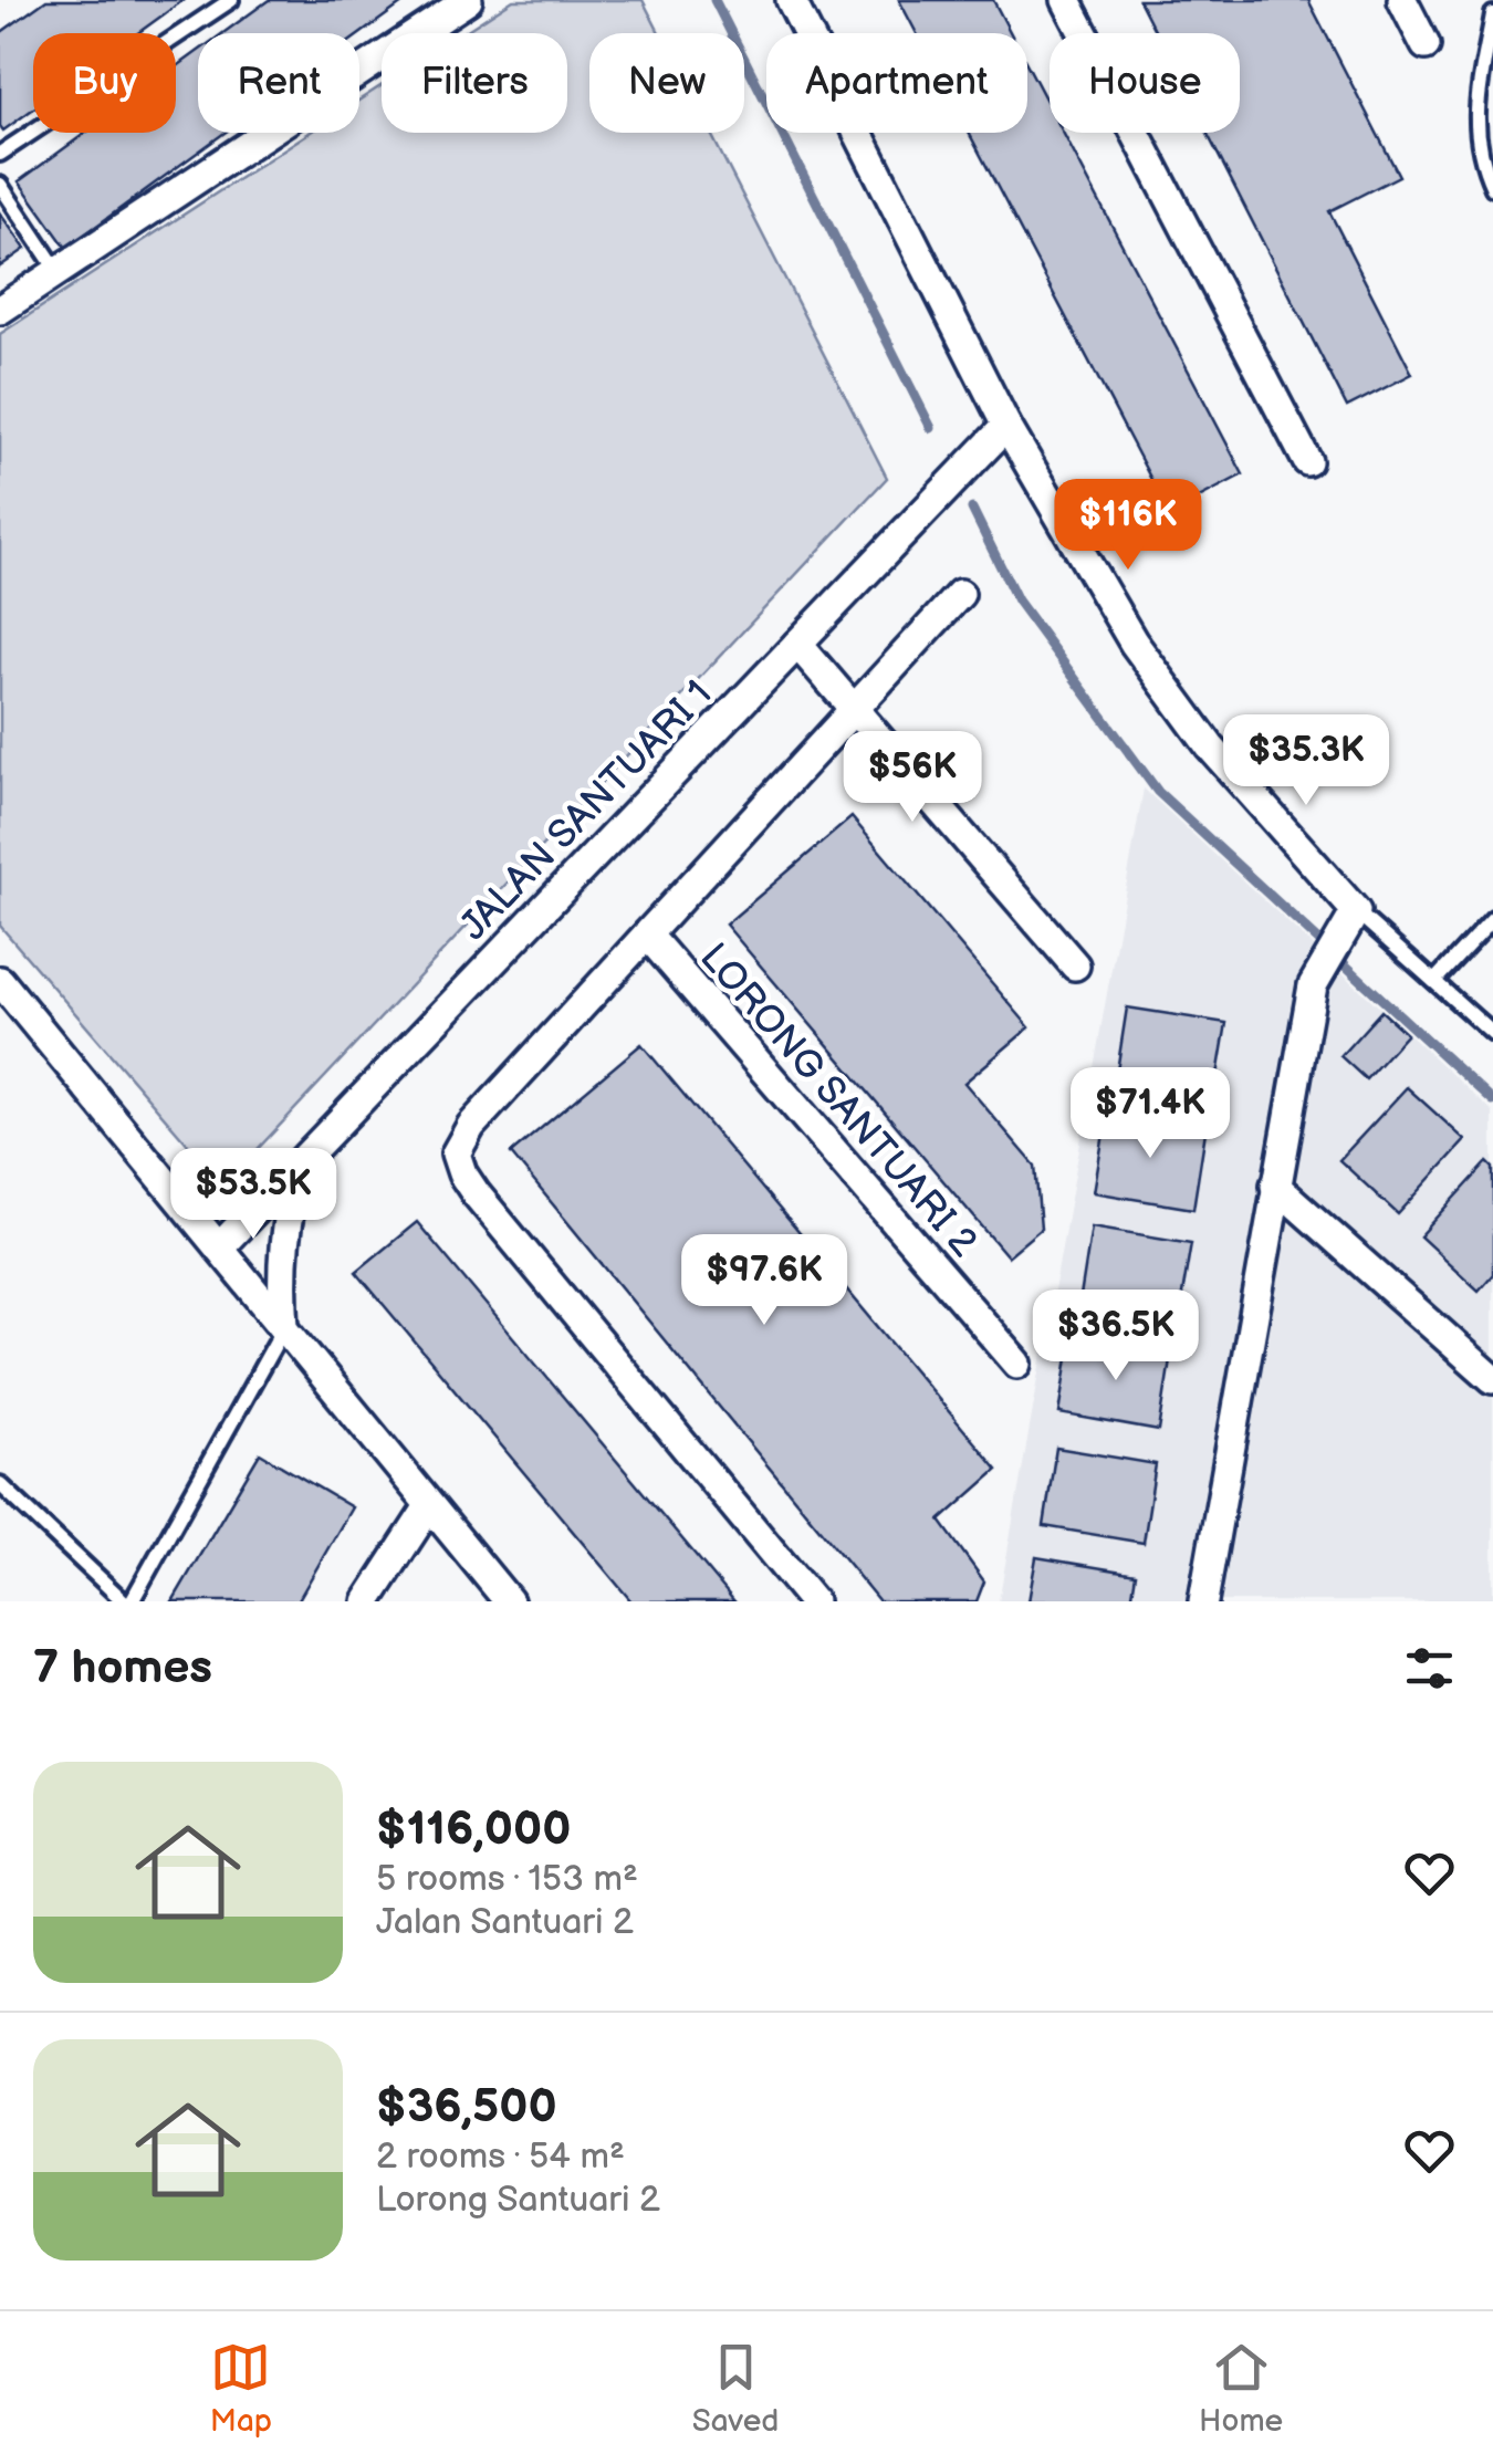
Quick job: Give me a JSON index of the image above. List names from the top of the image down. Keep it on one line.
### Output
{"streets":{"street":["JALAN SANTUARI 1","LORONG SANTUARI 2"]},"page":{"chip":["Buy","Rent","Filters","New","Apartment","House"],"price":["$116K","$35.3K","$56K","$71.4K","$53.5K","$97.6K","$36.5K"],"heading":"7 homes","list":[{"name":"$116,000","note":"5 rooms · 153 m² · Jalan Santuari 2"},{"name":"$36,500","note":"2 rooms · 54 m² · Lorong Santuari 2"}],"tabs":["Map","Saved","Home"]}}
